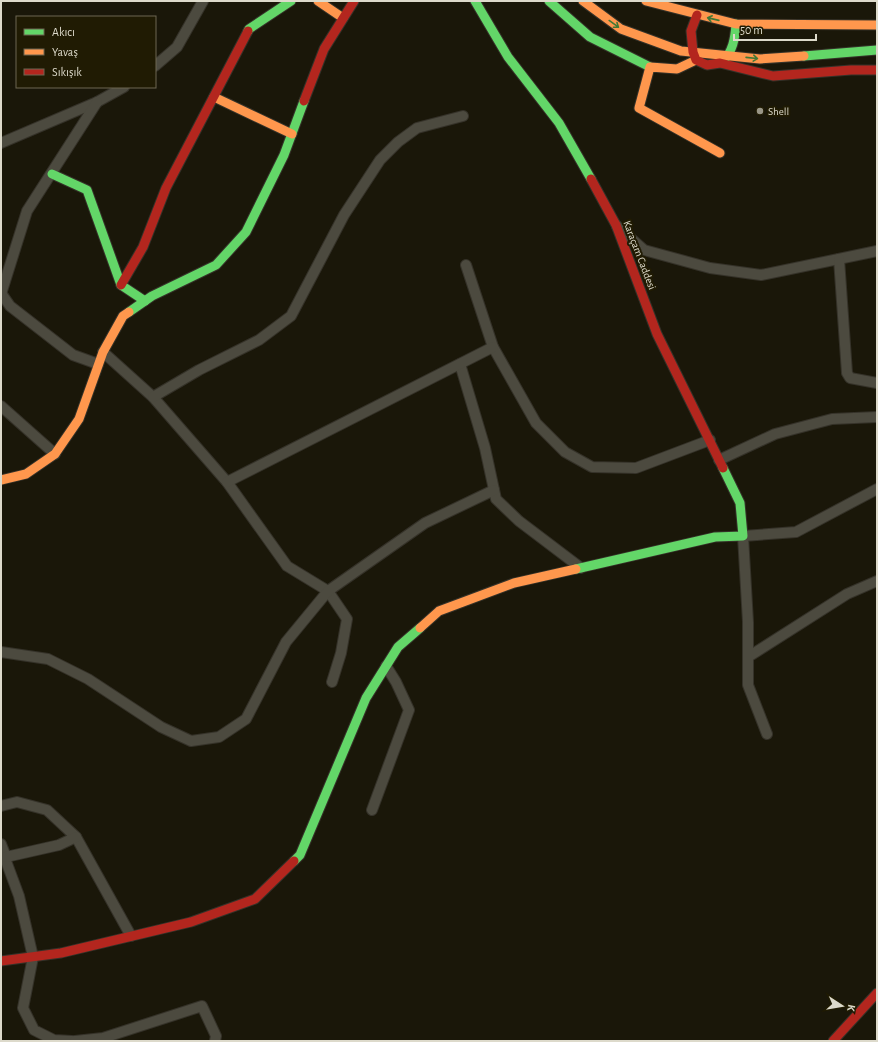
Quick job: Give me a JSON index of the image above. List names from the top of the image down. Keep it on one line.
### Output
{"streets":{"main road":["Karaçam Caddesi"]},"places":["Shell"],"legend":["Akıcı","Yavaş","Sıkışık"],"scale_bar":"50 m","north":"right"}
